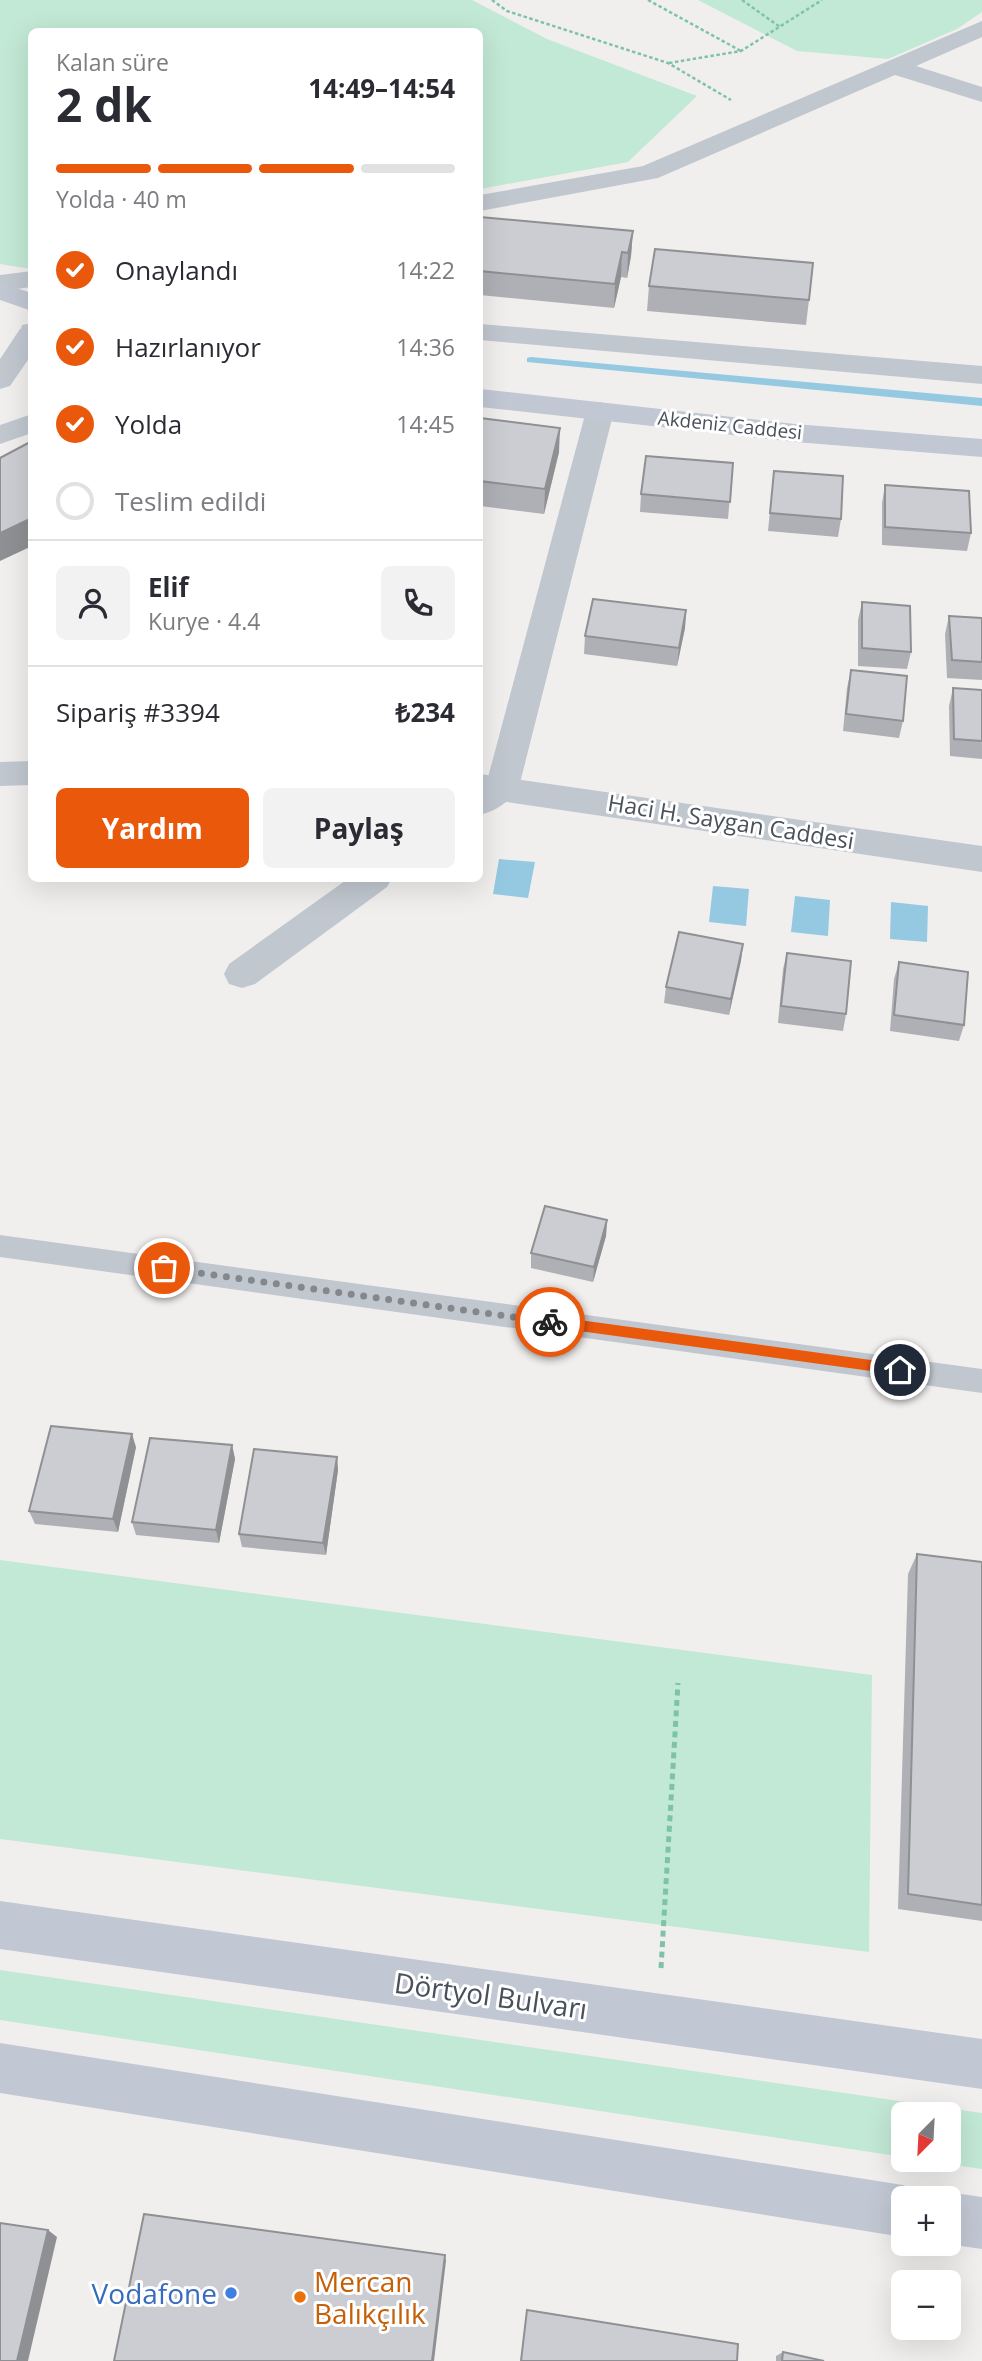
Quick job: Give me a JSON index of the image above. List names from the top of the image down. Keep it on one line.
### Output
{"streets":{"main road":["Akdeniz Caddesi","Dörtyol Bulvarı"],"street":["Haci H. Saygan Caddesi"]},"places":["Vodafone","Mercan Balıkçılık"],"north":"bottom left","page":{"heading":["2 dk","Kalan süre","14:49–14:54"],"panel":["Elif","Kurye · 4.4","Sipariş #3394","₺234"],"bar":"Yolda · 40 m","list":[["Onaylandı","14:22"],["Hazırlanıyor","14:36"],["Yolda","14:45"],"Teslim edildi"],"buttons":["Yardım","Paylaş"],"map_buttons":["+","−"]}}
